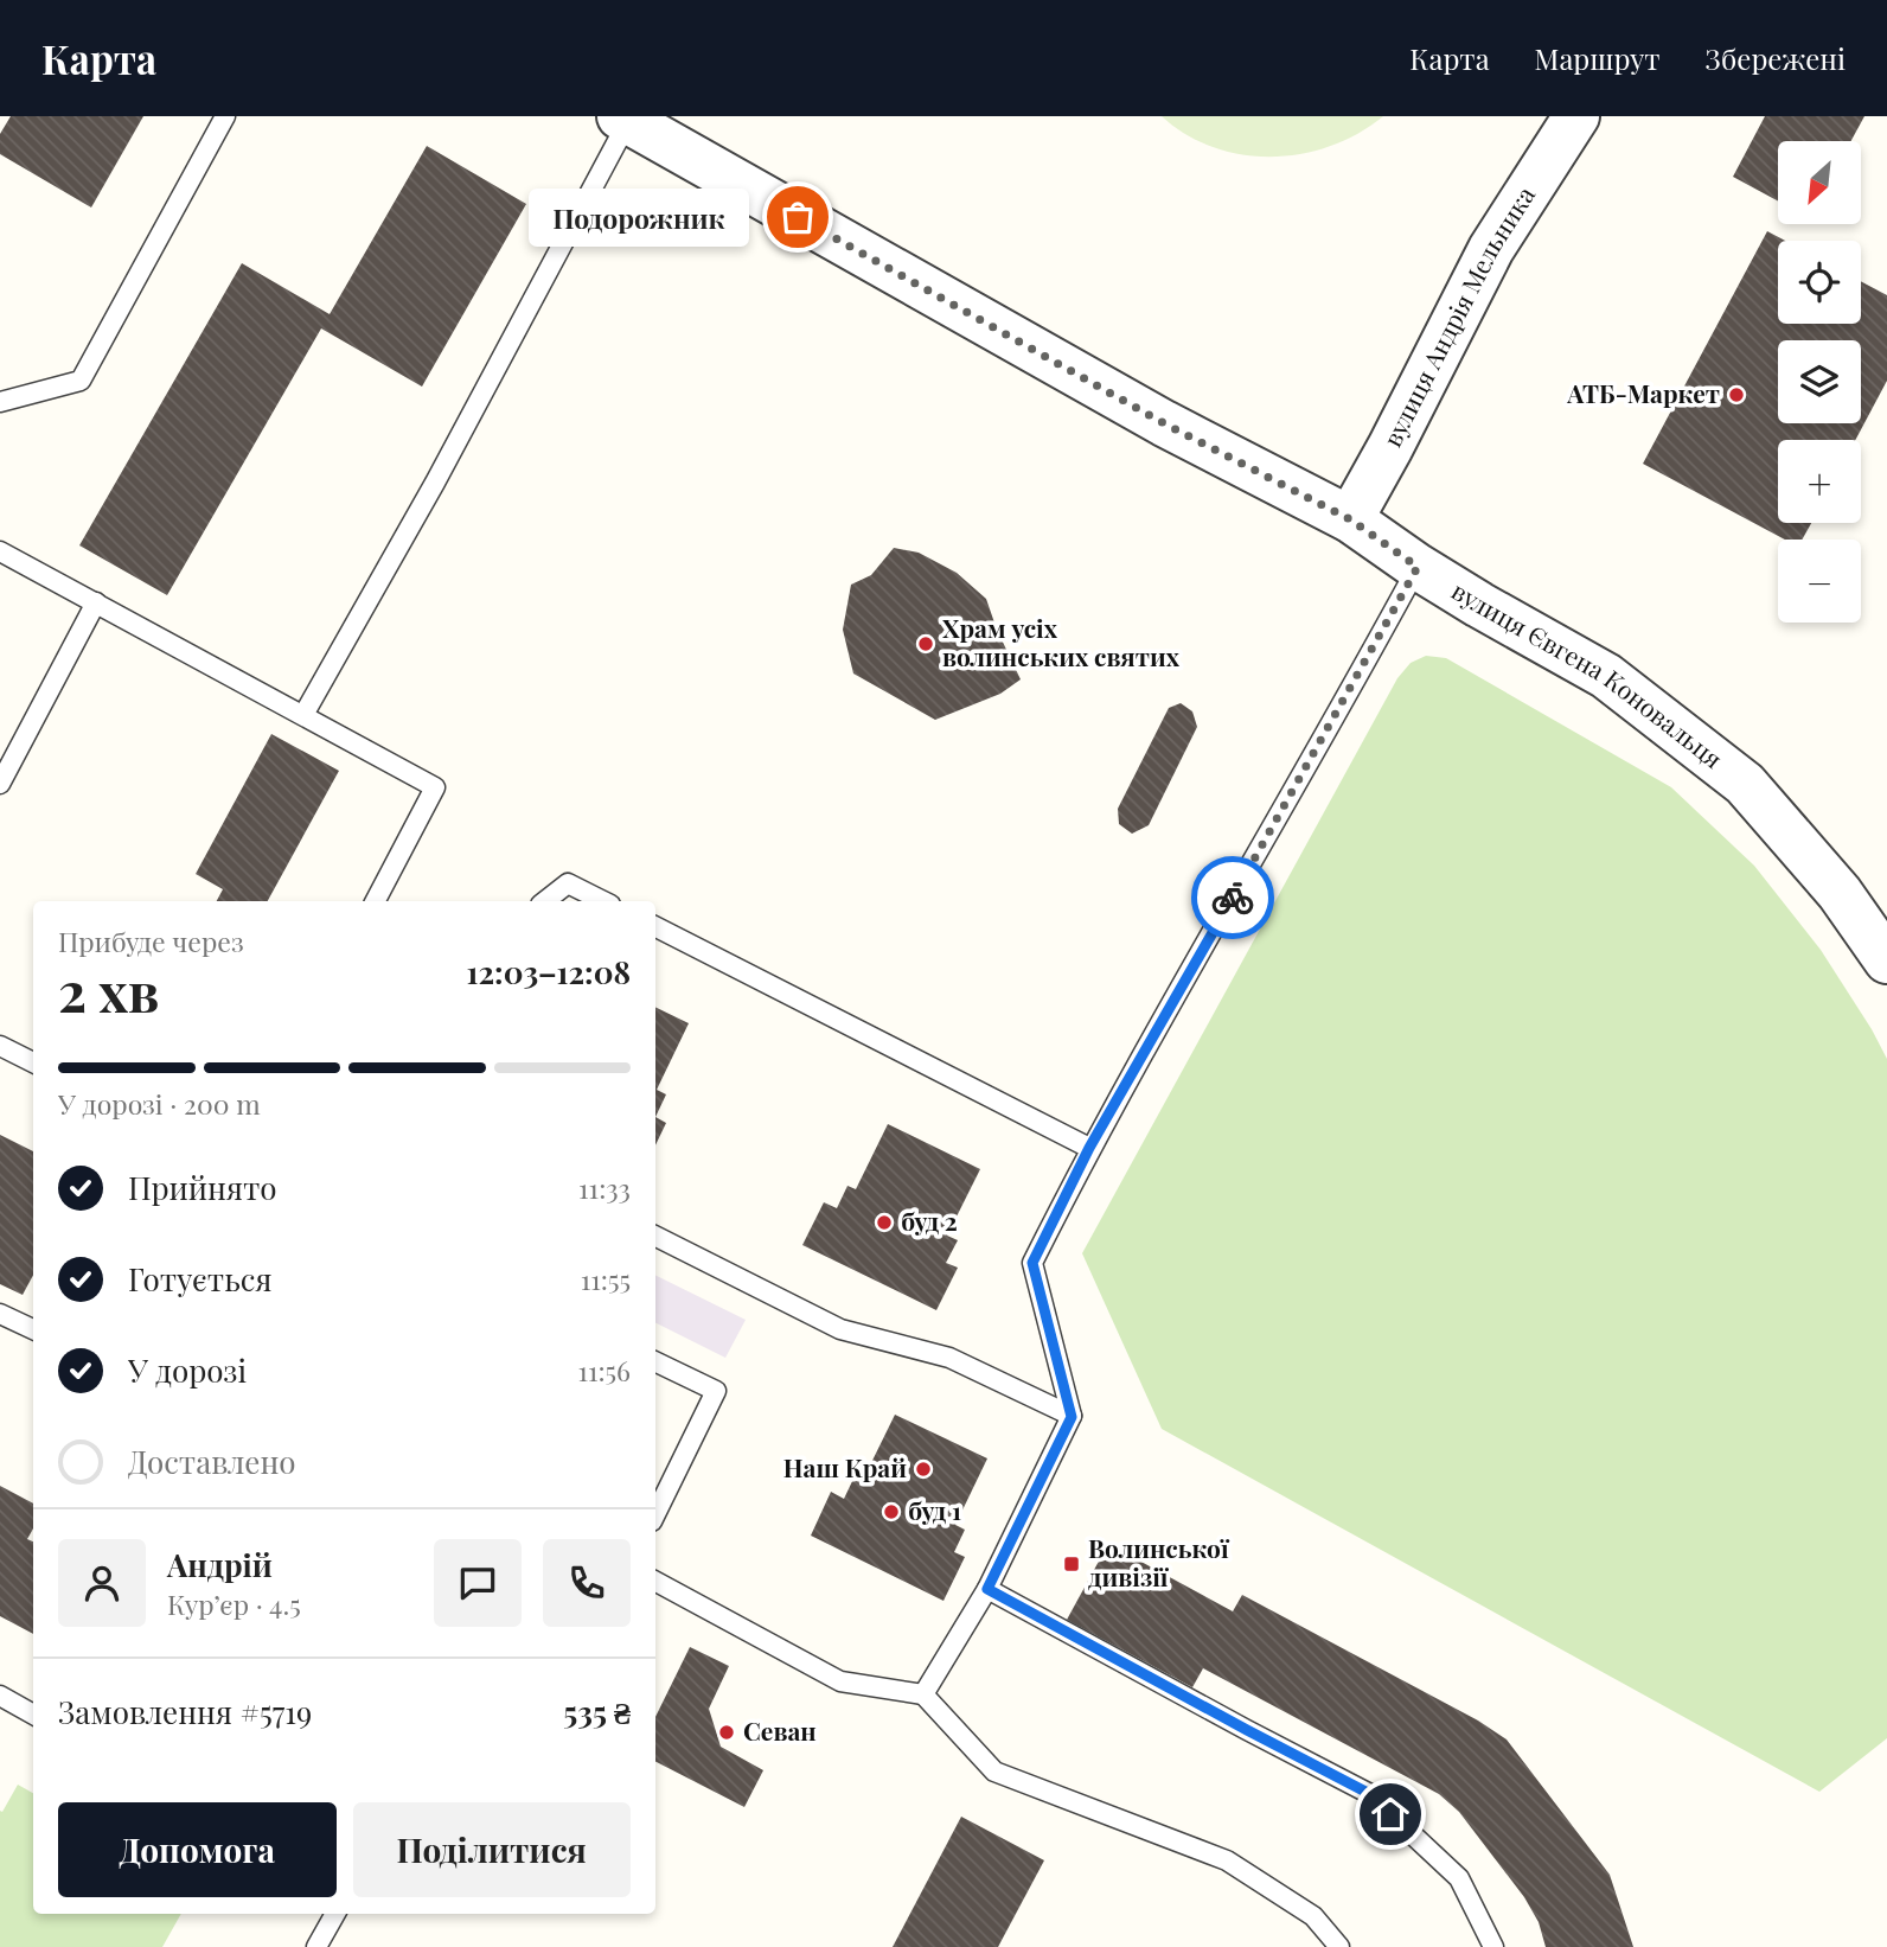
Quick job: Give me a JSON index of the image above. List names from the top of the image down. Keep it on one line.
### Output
{"streets":{"street":["вулиця Андрія Мельника","вулиця Євгена Коновальця"]},"crossings":[["вулиця Андрія Мельника","вулиця Євгена Коновальця"]],"places":{"other":["Подорожник","АТБ-Маркет","Храм усіх волинських святих","буд 2","Наш Край","буд 1","Севан"],"transit":["Волинської дивізії"]},"north":"bottom left","page":{"header":"Карта","nav":["Карта","Маршрут","Збережені"],"map_buttons":["+","−"],"bubble":"Подорожник","heading":["2 хв","Прибуде через","12:03–12:08"],"panel":["Андрій","Кур’єр · 4.5","Замовлення #5719","535 ₴"],"bar":"У дорозі · 200 m","list":[["Прийнято","11:33"],["Готується","11:55"],["У дорозі","11:56"],"Доставлено"],"buttons":["Допомога","Поділитися"]}}
